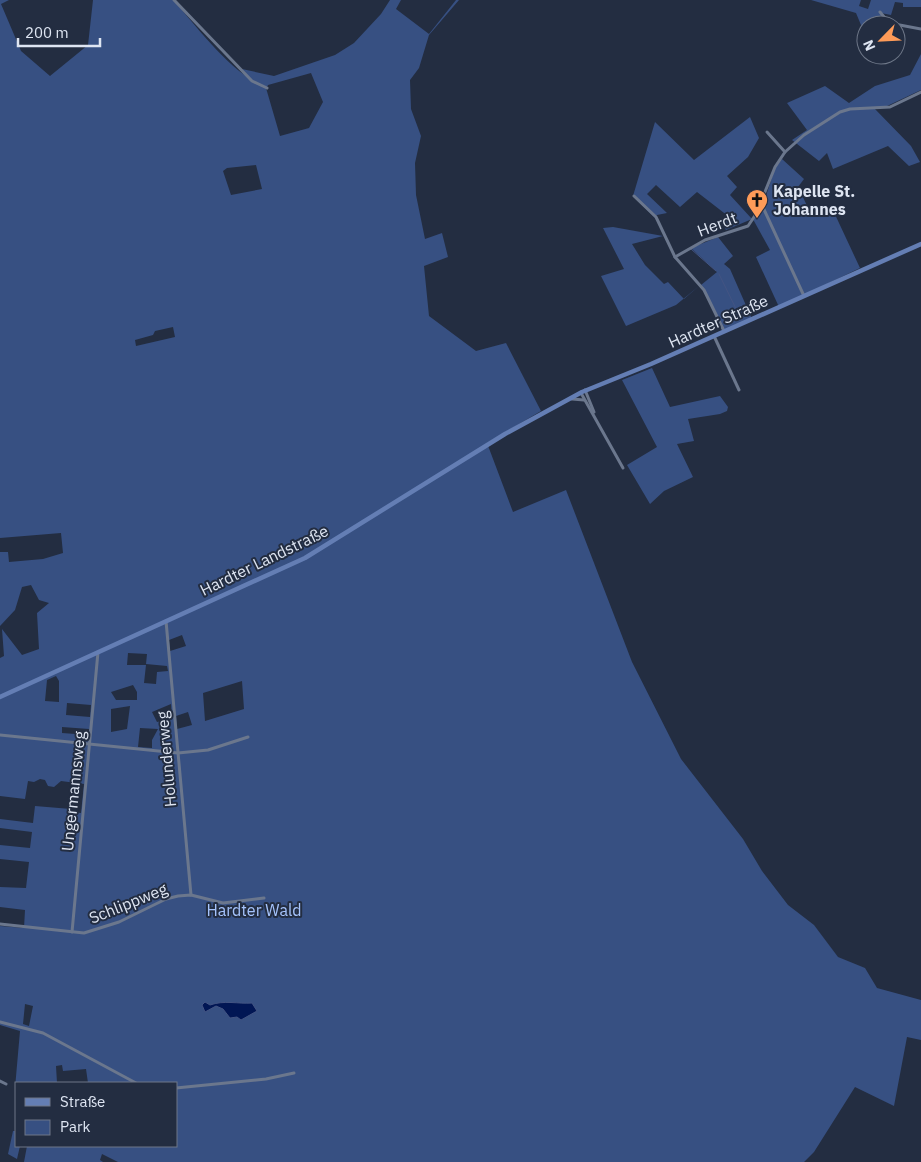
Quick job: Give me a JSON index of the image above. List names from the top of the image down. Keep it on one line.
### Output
{"streets":{"main road":["Hardter Straße","Hardter Landstraße"],"street":["Herdt","Holunderweg","Ungermannsweg","Schlippweg"]},"crossings":[["Hardter Straße","Hardter Landstraße"],["Hardter Landstraße","Holunderweg"],["Hardter Landstraße","Ungermannsweg"],["Holunderweg","Schlippweg"],["Ungermannsweg","Schlippweg"]],"parks":["Hardter Wald"],"places":{"church":["Kapelle St. Johannes"]},"legend":["Straße","Park"],"scale_bar":"200 m","north":"bottom left"}
